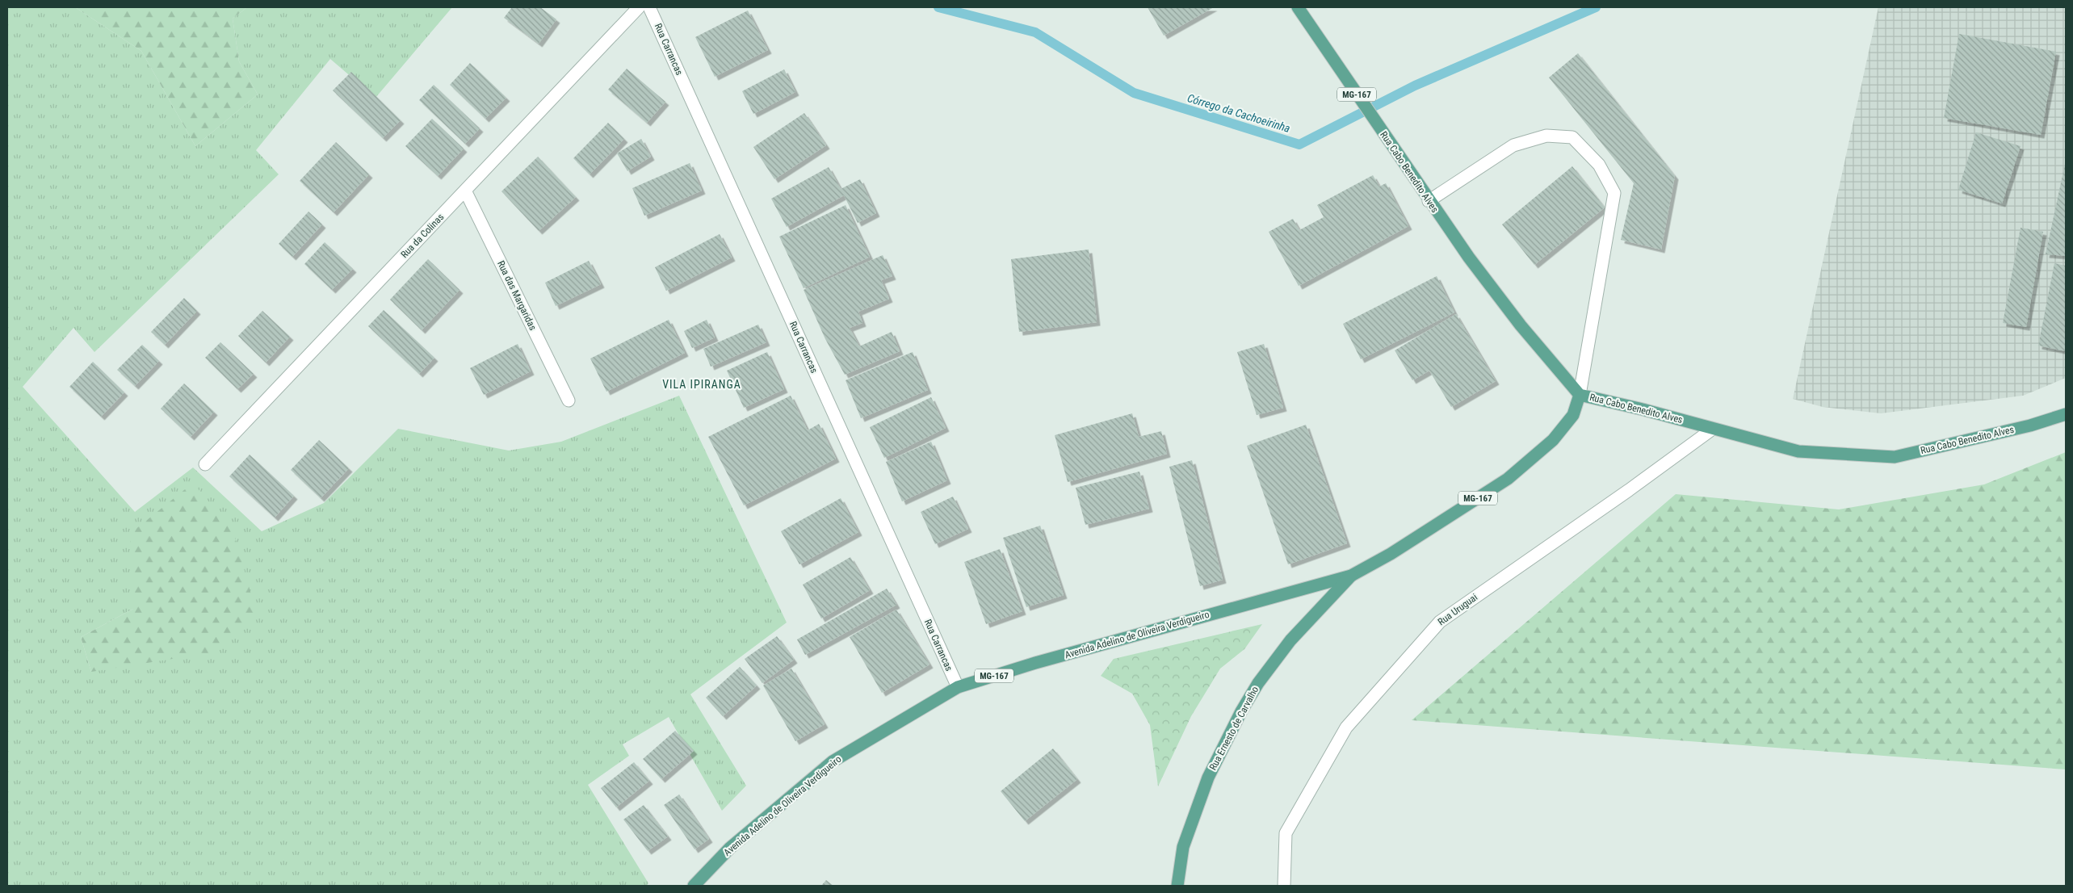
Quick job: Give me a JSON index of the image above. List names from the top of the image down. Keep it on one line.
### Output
{"streets":{"main road":["MG-167","Rua Cabo Benedito Alves","Avenida Adelino de Oliveira Verdigueiro","Rua Ernesto de Carvalho"],"street":["Rua Carrancas","Rua da Colinas","Rua das Margaridas","Rua Uruguai"]},"crossings":[["Rua Carrancas","Avenida Adelino de Oliveira Verdigueiro"],["Rua Cabo Benedito Alves","Rua Uruguai"],["Rua Cabo Benedito Alves","Avenida Adelino de Oliveira Verdigueiro"],["Rua da Colinas","Rua das Margaridas"],["Avenida Adelino de Oliveira Verdigueiro","Rua Ernesto de Carvalho"]],"districts":["VILA IPIRANGA"],"water":["Córrego da Cachoeirinha"]}
